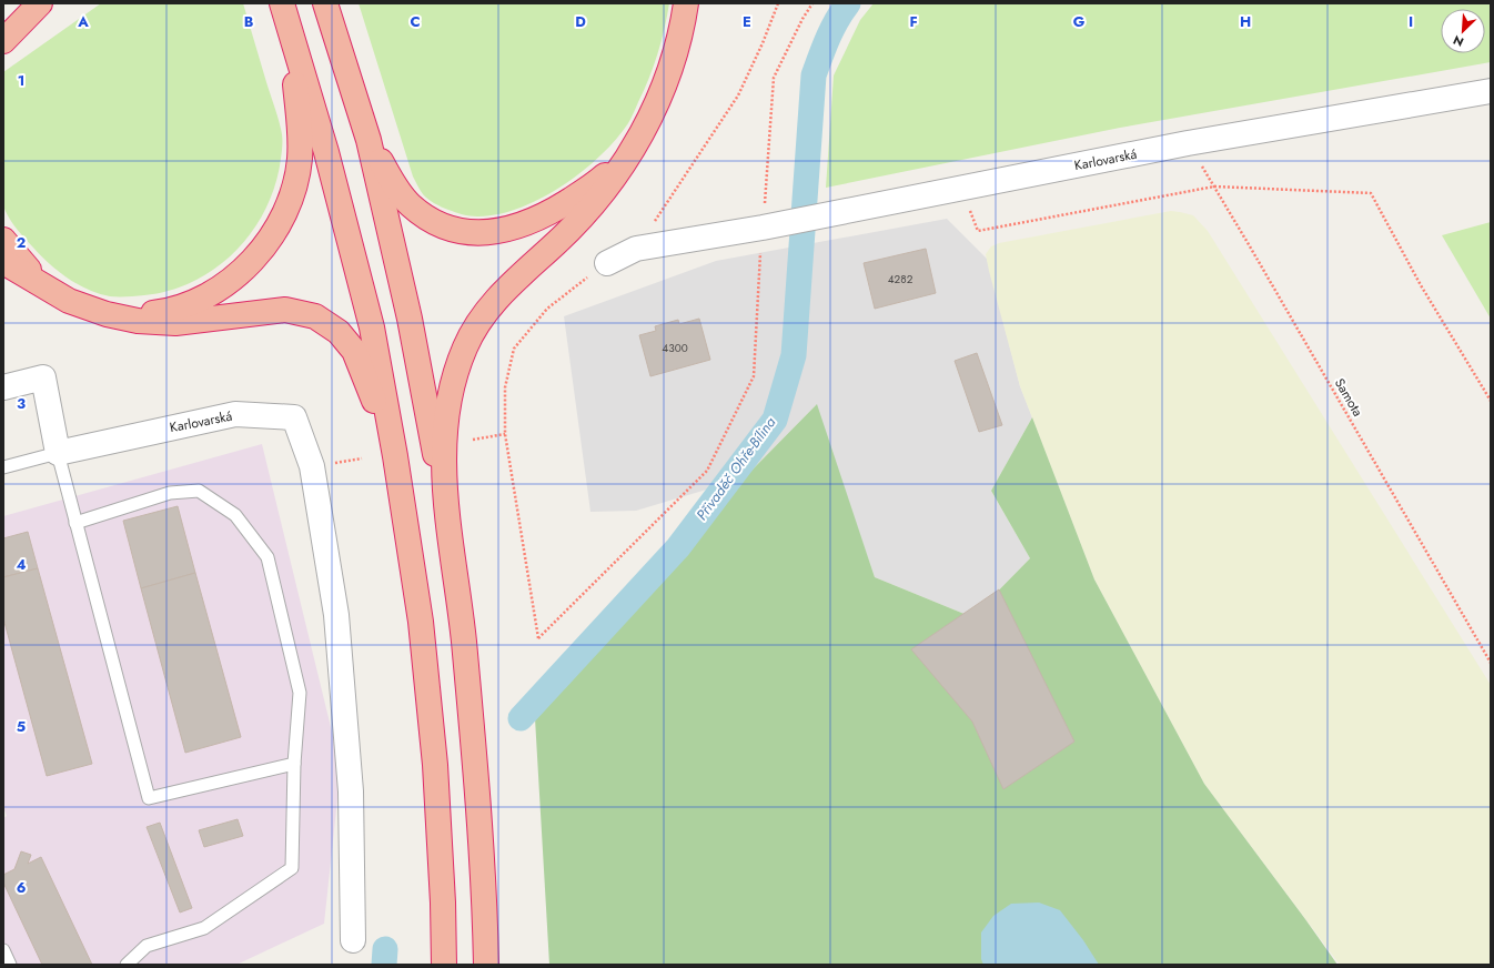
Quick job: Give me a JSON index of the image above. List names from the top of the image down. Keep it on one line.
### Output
{"streets":{"street":["Karlovarská"],"path":["Samota"]},"crossings":[["Karlovarská","Samota"]],"water":["Přivaděč Ohře-Bílina"],"house_numbers":["4282","4300"],"north":"bottom left","grid":{"columns":["A","B","C","D","E","F","G","H","I"],"rows":["1","2","3","4","5","6"]}}
